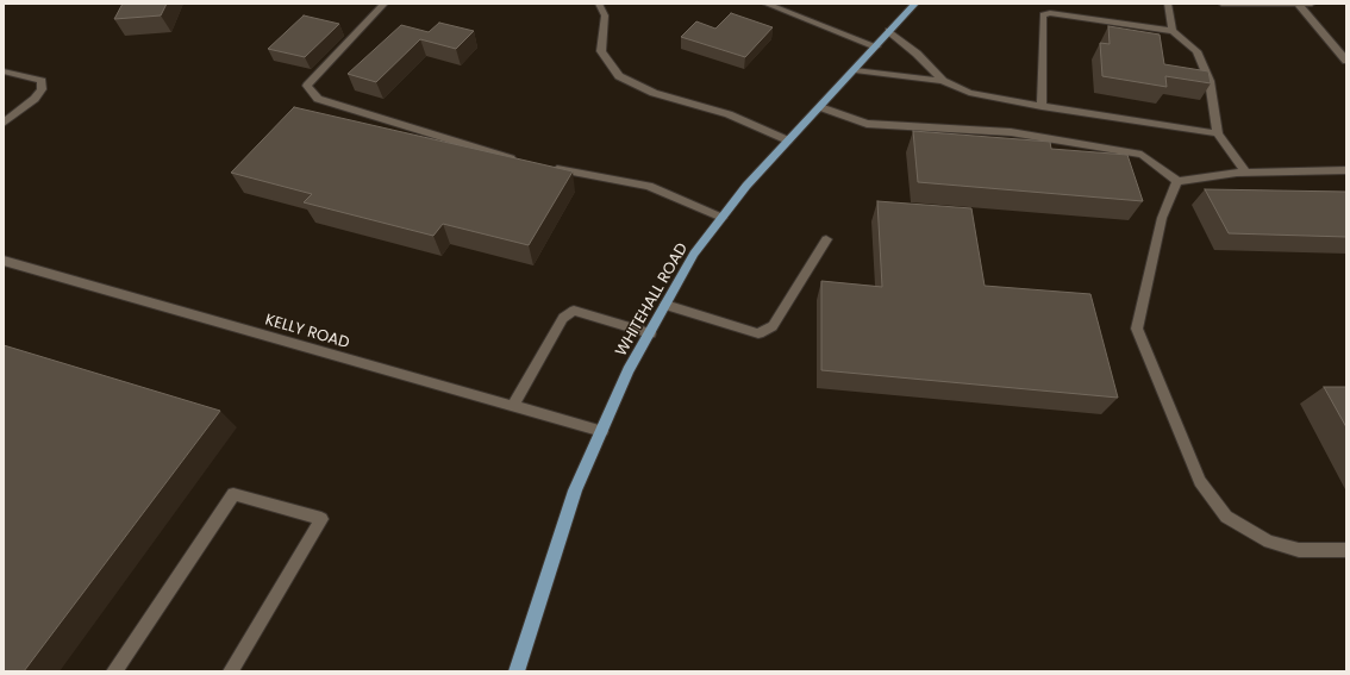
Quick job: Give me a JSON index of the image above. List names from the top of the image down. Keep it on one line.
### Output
{"streets":{"main road":["WHITEHALL ROAD"],"street":["KELLY ROAD"]},"crossings":[["WHITEHALL ROAD","KELLY ROAD"]]}
